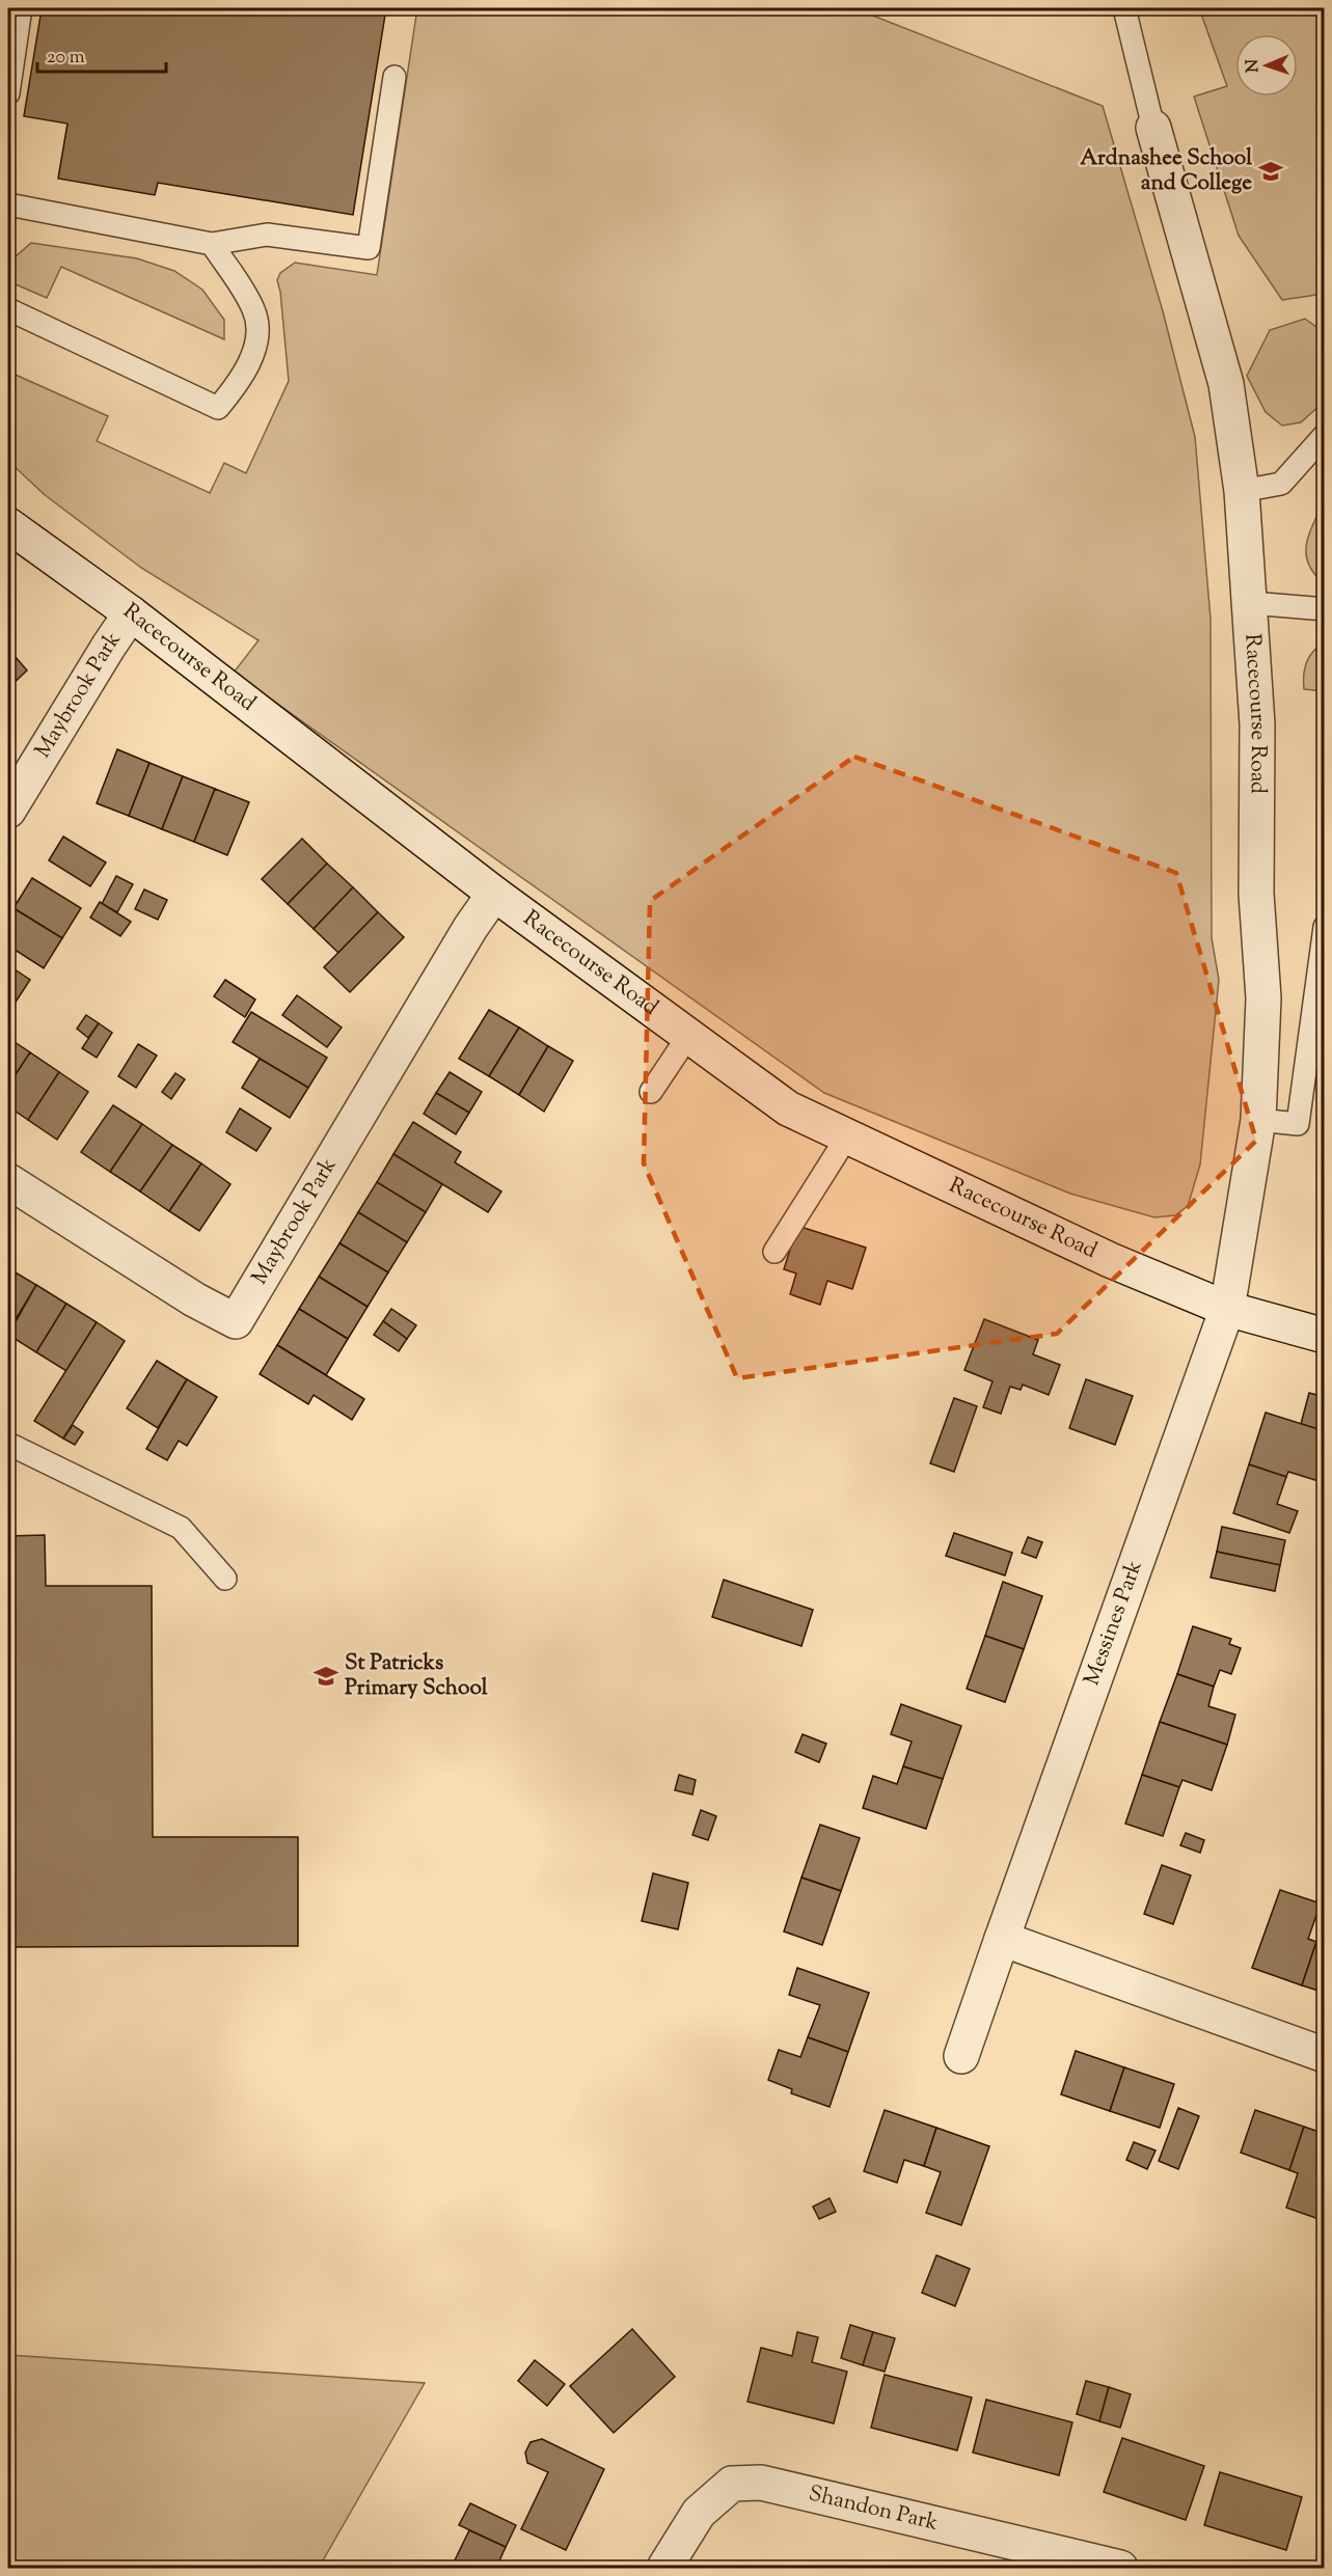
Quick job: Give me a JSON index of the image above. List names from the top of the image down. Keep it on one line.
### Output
{"streets":{"street":["Racecourse Road","Maybrook Park","Messines Park","Shandon Park"]},"crossings":[["Racecourse Road","Maybrook Park"],["Racecourse Road","Messines Park"]],"places":{"school or university":["Ardnashee School and College","St Patricks Primary School"]},"scale_bar":"20 m","north":"left"}
